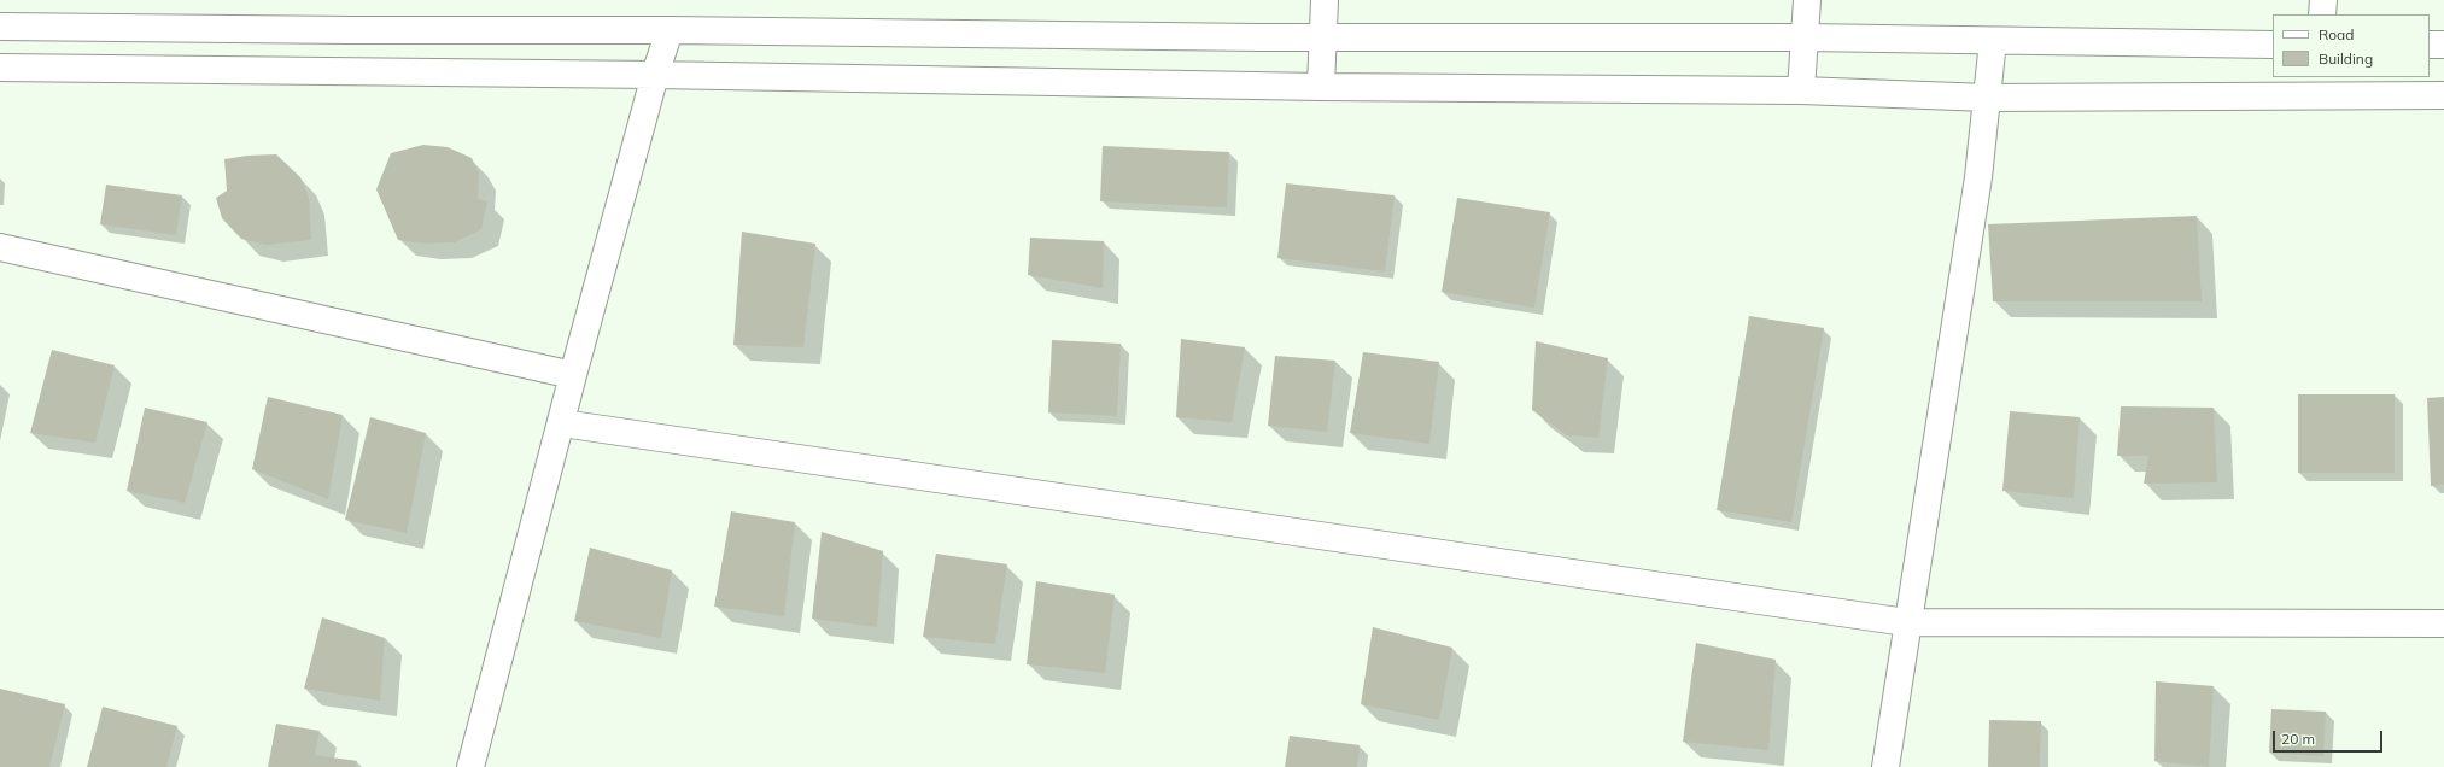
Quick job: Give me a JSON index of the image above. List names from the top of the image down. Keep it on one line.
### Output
{"legend":["Road","Building"],"scale_bar":"20 m"}
